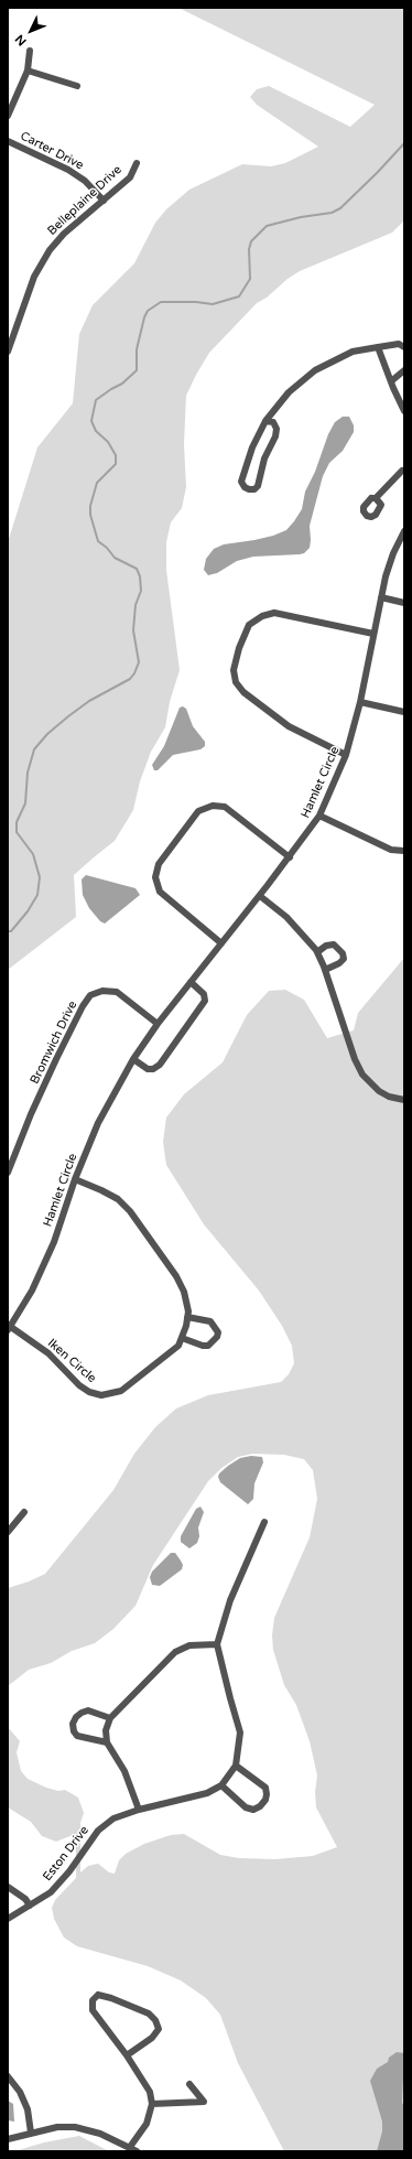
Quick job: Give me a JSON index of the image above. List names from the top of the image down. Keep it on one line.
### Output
{"streets":{"street":["Carter Drive","Belleplaine Drive","Hamlet Circle","Bromwich Drive","Iken Circle","Eston Drive"]},"crossings":[["Carter Drive","Belleplaine Drive"],["Hamlet Circle","Bromwich Drive"],["Hamlet Circle","Iken Circle"]],"north":"bottom left"}
